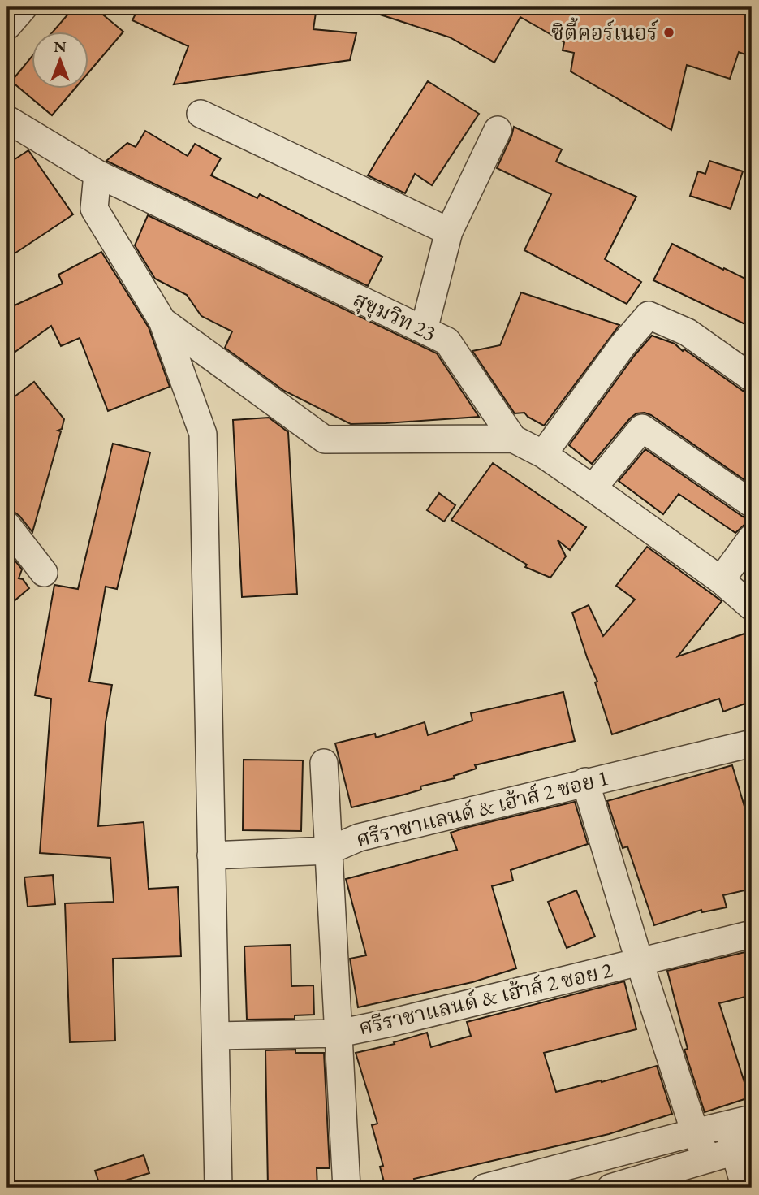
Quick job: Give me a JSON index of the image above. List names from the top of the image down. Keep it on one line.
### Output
{"streets":{"street":["สุขุมวิท 23","ศรีราชาแลนด์ & เฮ้าส์ 2 ซอย 1","ศรีราชาแลนด์ & เฮ้าส์ 2 ซอย 2"]},"places":["ซิตี้คอร์เนอร์"],"north":"top"}
